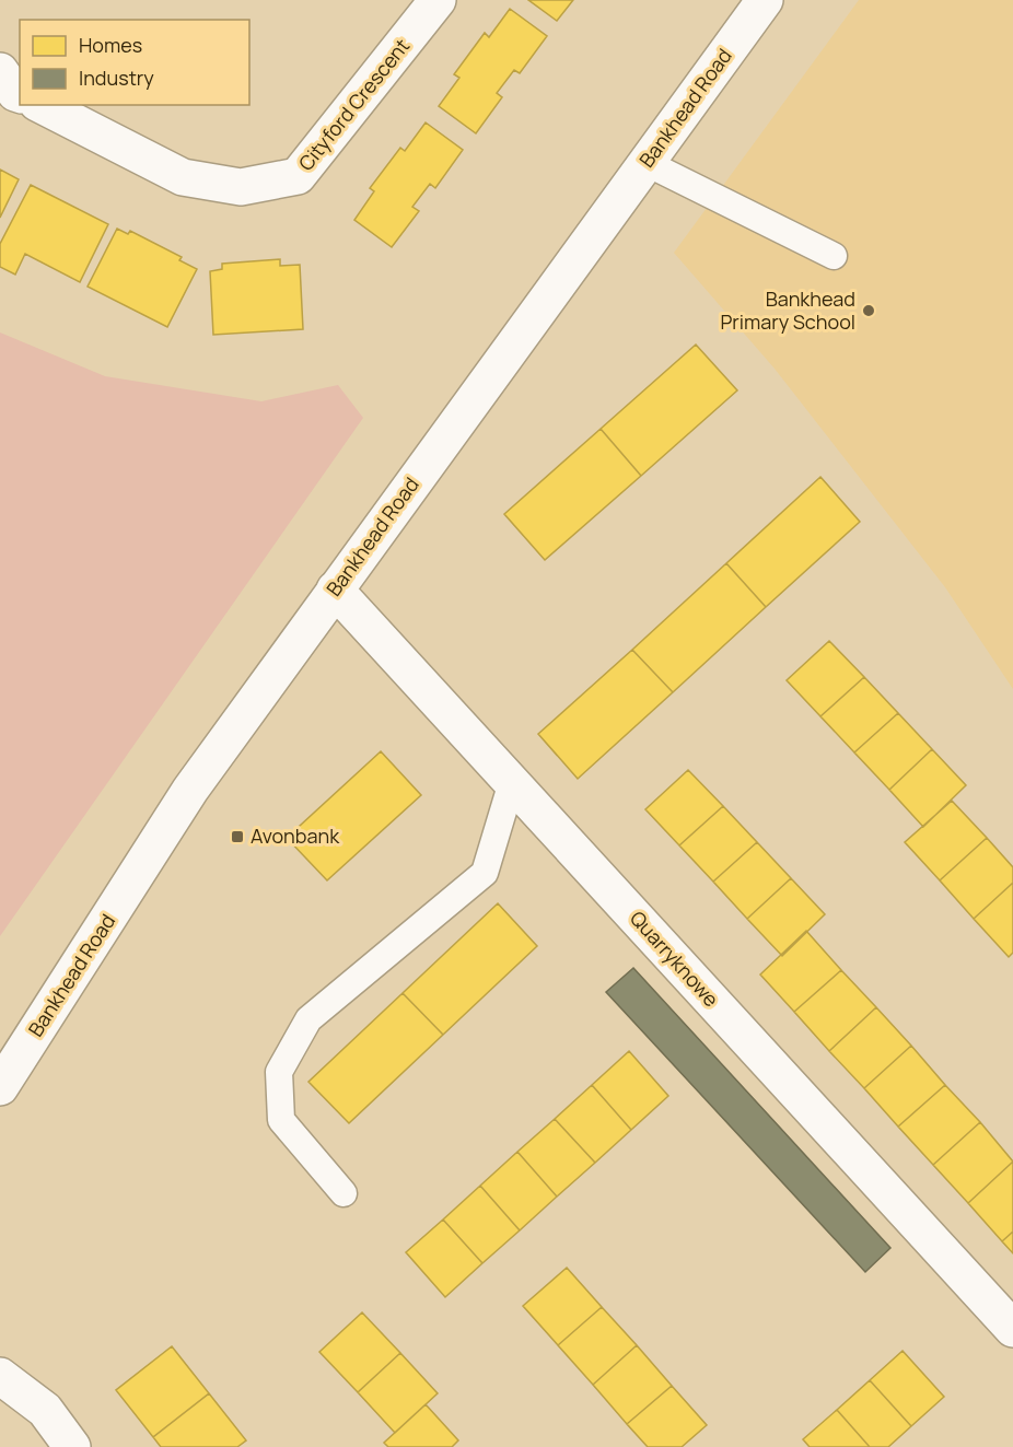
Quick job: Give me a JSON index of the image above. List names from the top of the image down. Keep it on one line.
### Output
{"streets":{"street":["Cityford Crescent","Bankhead Road","Quarryknowe"]},"crossings":[["Bankhead Road","Quarryknowe"]],"places":{"other":["Bankhead Primary School"],"transit":["Avonbank"]},"legend":["Homes","Industry"]}
